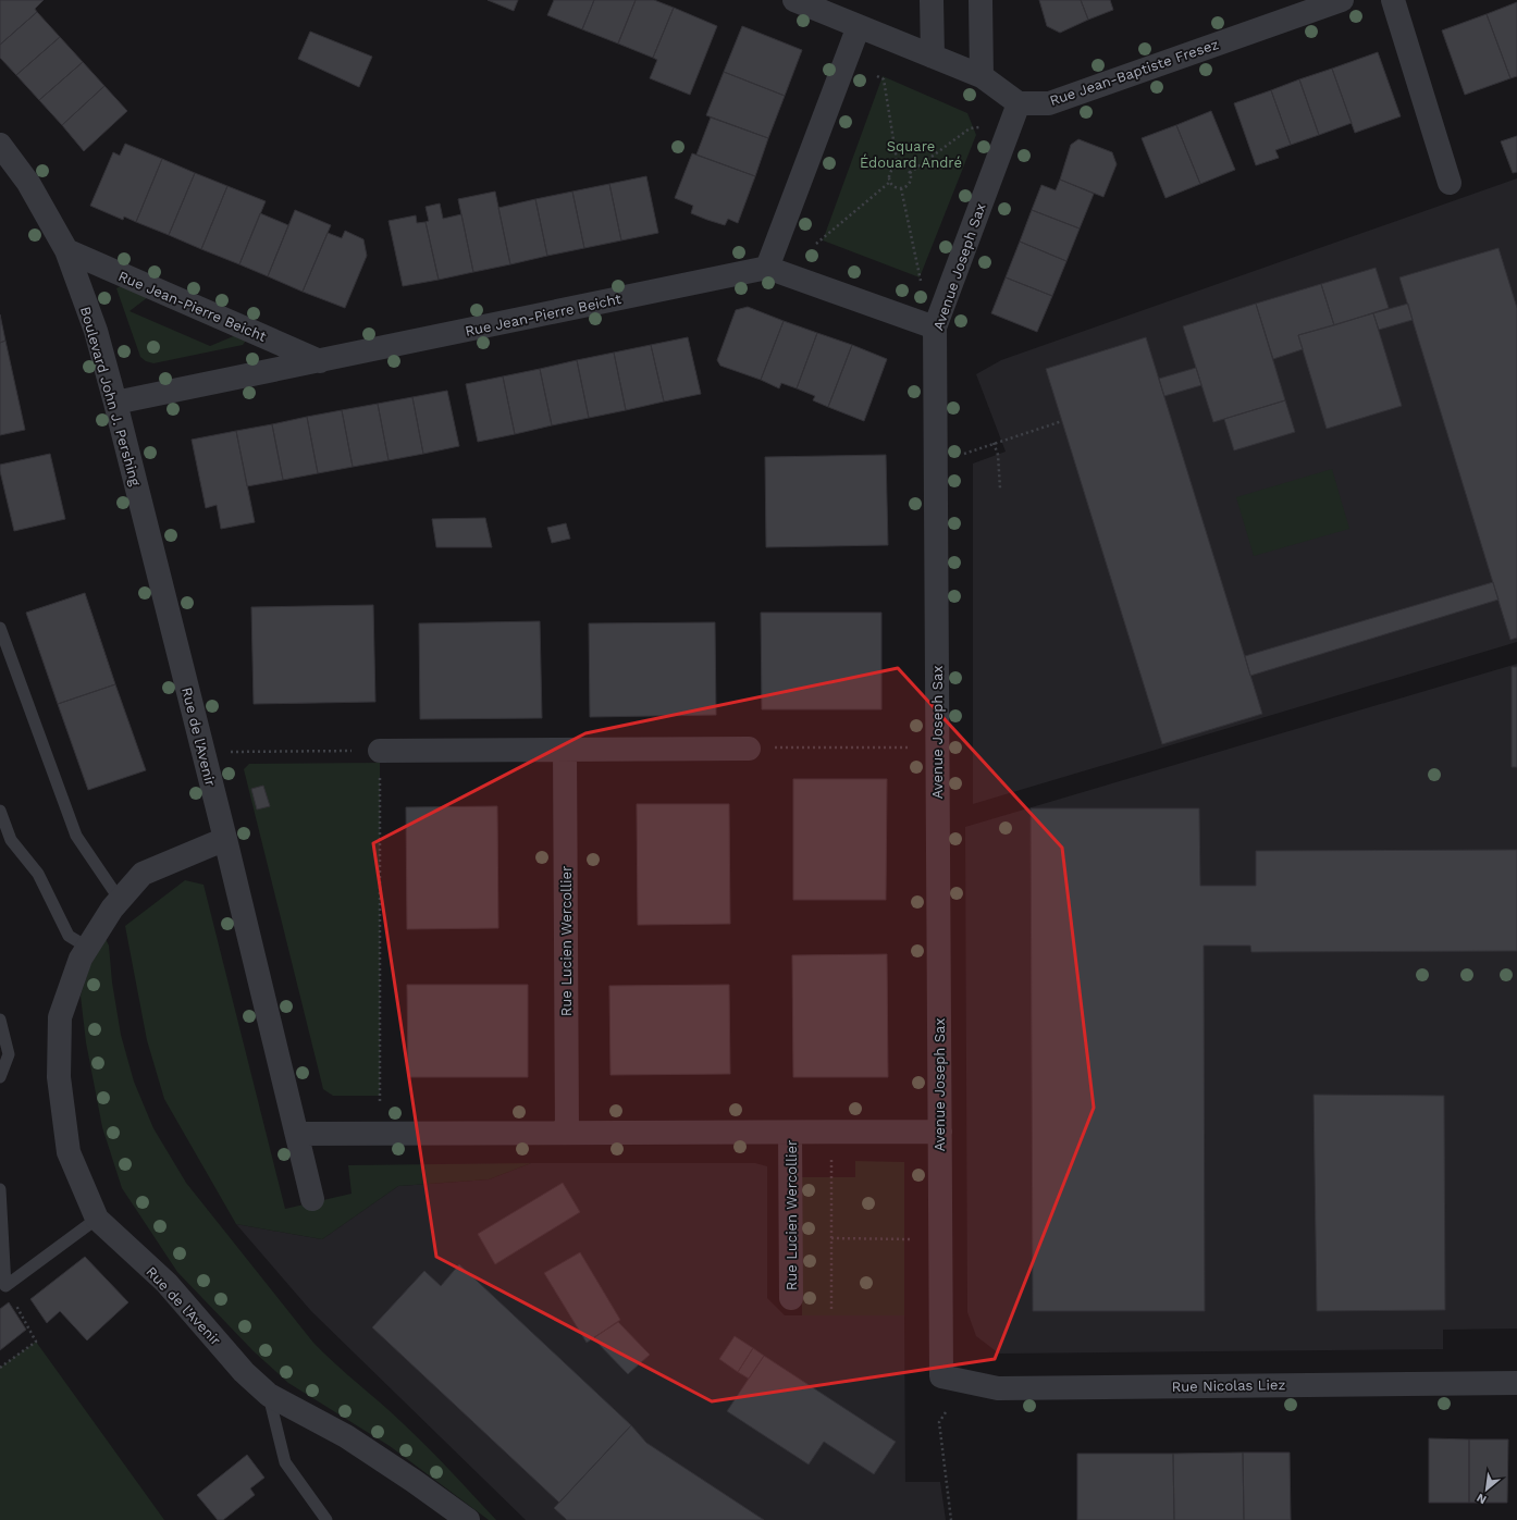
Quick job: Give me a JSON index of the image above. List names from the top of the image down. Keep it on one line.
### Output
{"streets":{"street":["Rue Jean-Baptiste Fresez","Avenue Joseph Sax","Rue Jean-Pierre Beicht","Boulevard John J. Pershing","Rue de l'Avenir","Rue Lucien Wercollier","Rue Nicolas Liez"]},"crossings":[["Rue Jean-Baptiste Fresez","Avenue Joseph Sax"],["Avenue Joseph Sax","Rue Lucien Wercollier"],["Avenue Joseph Sax","Rue Nicolas Liez"],["Rue Jean-Pierre Beicht","Boulevard John J. Pershing"],["Boulevard John J. Pershing","Rue de l'Avenir"]],"parks":["Square Édouard André"],"north":"bottom left"}
